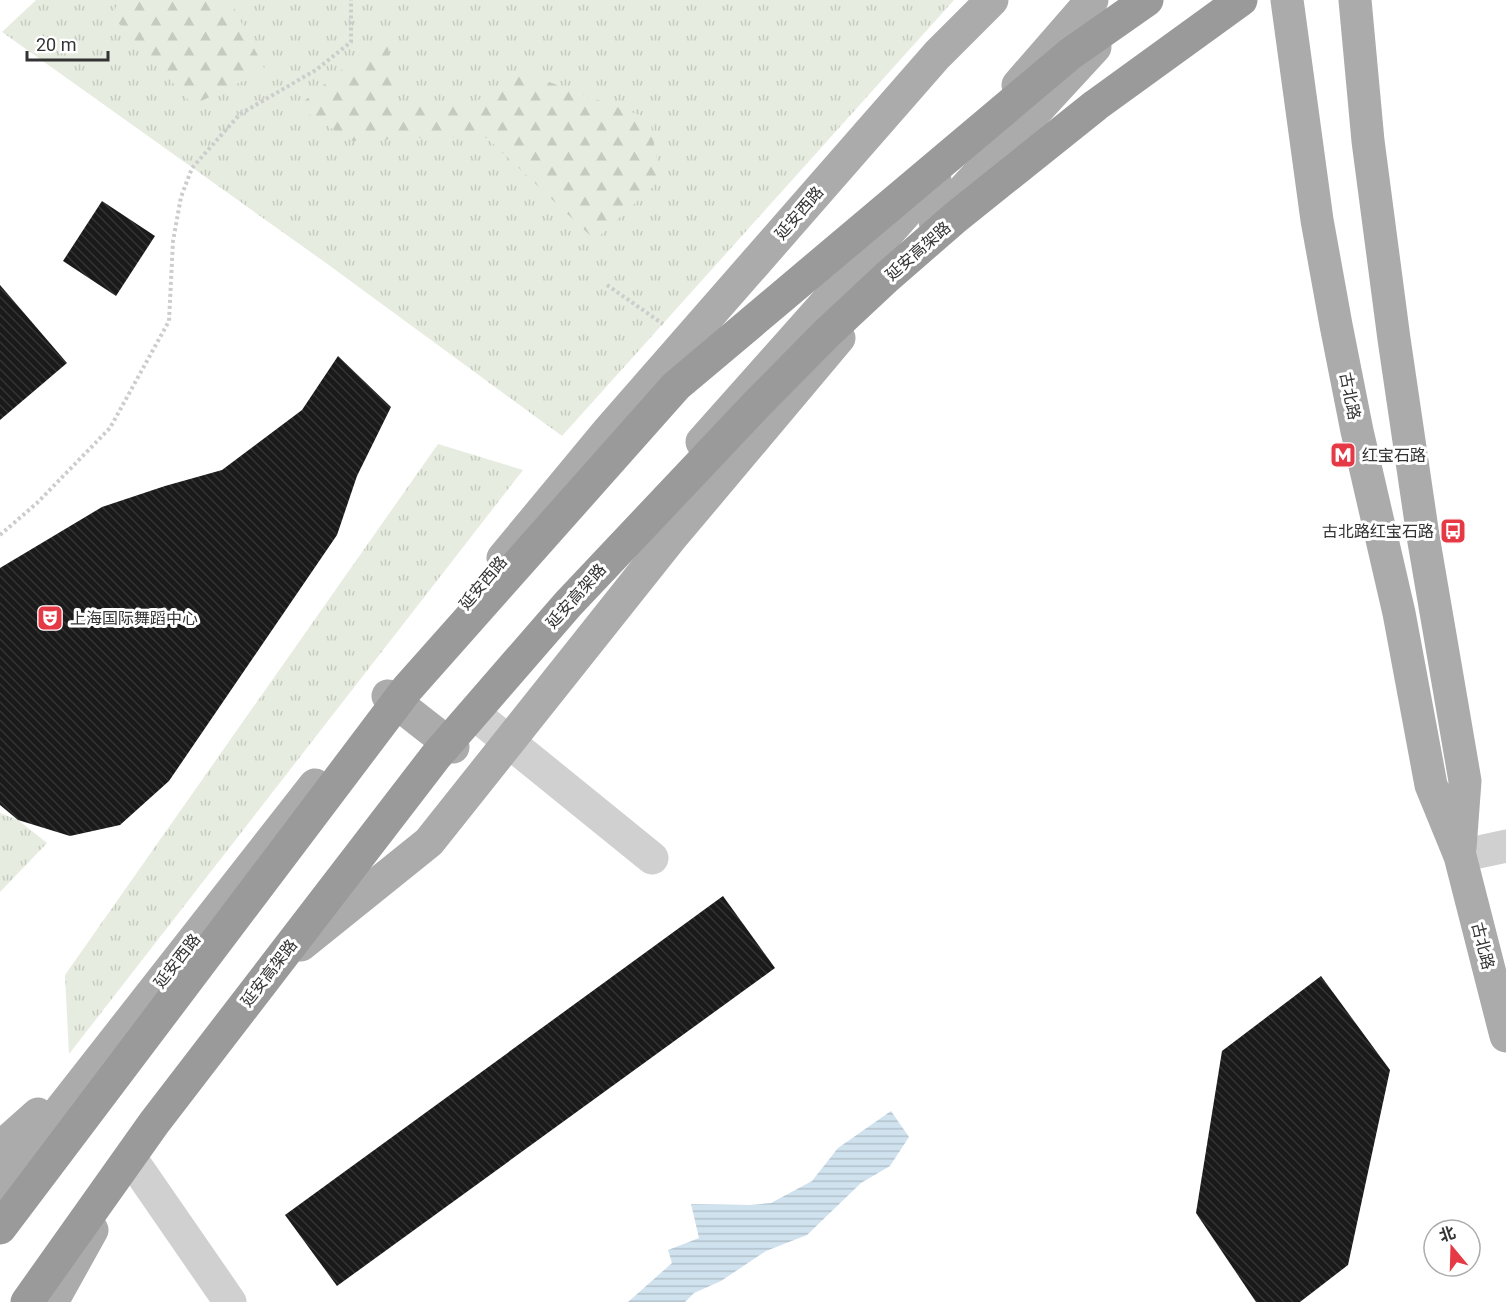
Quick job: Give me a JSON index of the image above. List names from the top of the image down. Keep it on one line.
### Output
{"streets":{"highway":["延安高架路"],"main road":["延安西路","古北路"]},"places":{"metro station":["红宝石路"],"bus stop":["古北路红宝石路"],"theatre":["上海国际舞蹈中心"]},"scale_bar":"20 m","north":"top"}
